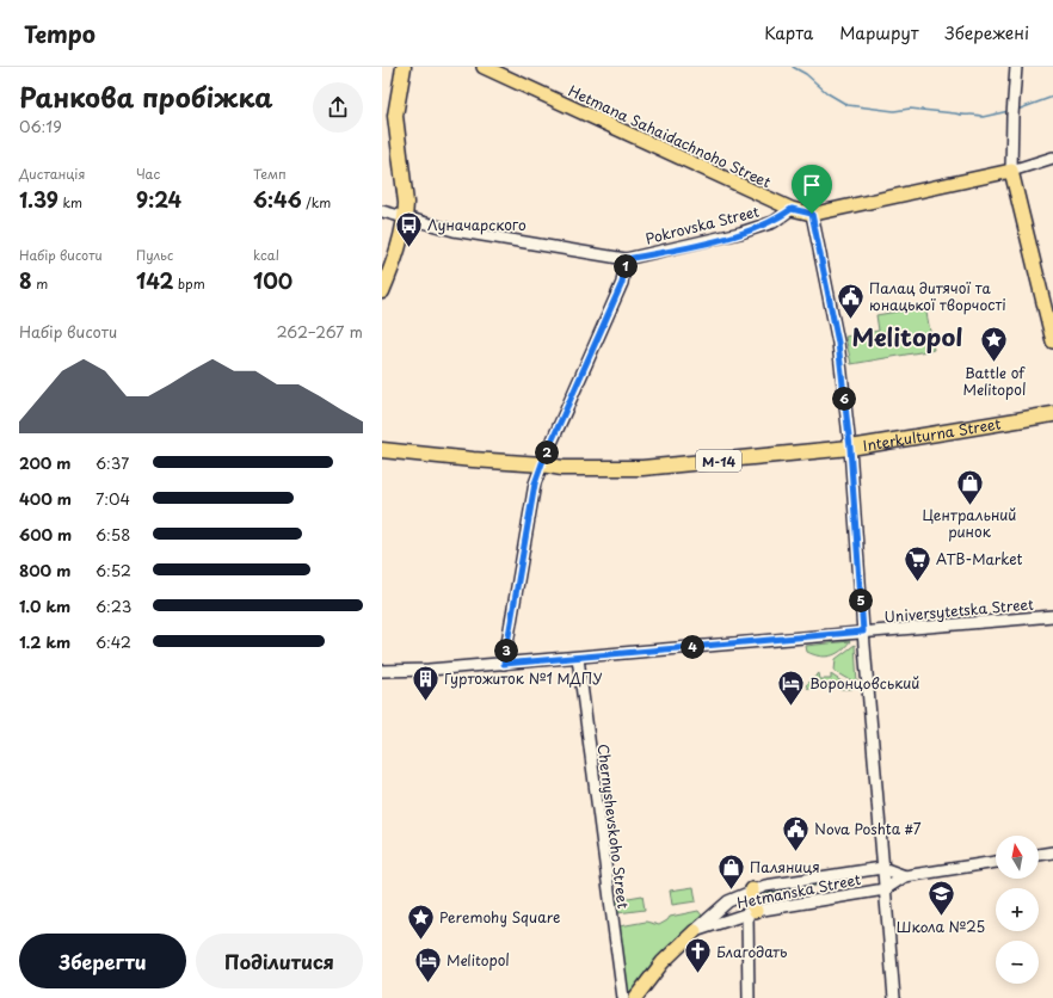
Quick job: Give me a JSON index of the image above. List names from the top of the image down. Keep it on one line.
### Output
{"streets":{"highway":["Interkulturna Street","М-14"],"main road":["Hetmana Sahaidachnoho Street"],"street":["Pokrovska Street","Universytetska Street","Chernyshevskoho Street","Hetmanska Street"]},"crossings":[["Hetmana Sahaidachnoho Street","Pokrovska Street"],["Universytetska Street","Chernyshevskoho Street"]],"districts":["Melitopol"],"places":{"bus stop":["Луначарского"],"public building":["Палац дитячої та юнацької творчості","Nova Poshta #7"],"place":["Battle of Melitopol","Peremohy Square"],"shop":["Центральний ринок","Паляниця"],"supermarket":["ATB-Market"],"building":["Гуртожиток №1 МДПУ"],"hotel":["Воронцовський","Melitopol"],"school or university":["Школа №25"],"church":["Благодать"]},"north":"top","page":{"header":"Tempo","nav":["Карта","Маршрут","Збережені"],"heading":["Ранкова пробіжка","06:19"],"stats":[["Дистанція","1.39 km"],["Час","9:24"],["Темп","6:46 /km"],["Набір висоти","8 m"],["Пульс","142 bpm"],["kcal","100"]],"pins":["1","6","2","5","4","3"],"chart":["Набір висоти","262–267 m"],"list":[{"name":"200 m","note":"6:37"},{"name":"400 m","note":"7:04"},{"name":"600 m","note":"6:58"},{"name":"800 m","note":"6:52"},{"name":"1.0 km","note":"6:23"},{"name":"1.2 km","note":"6:42"}],"map_buttons":["+","−"],"buttons":["Зберегти","Поділитися"]}}
